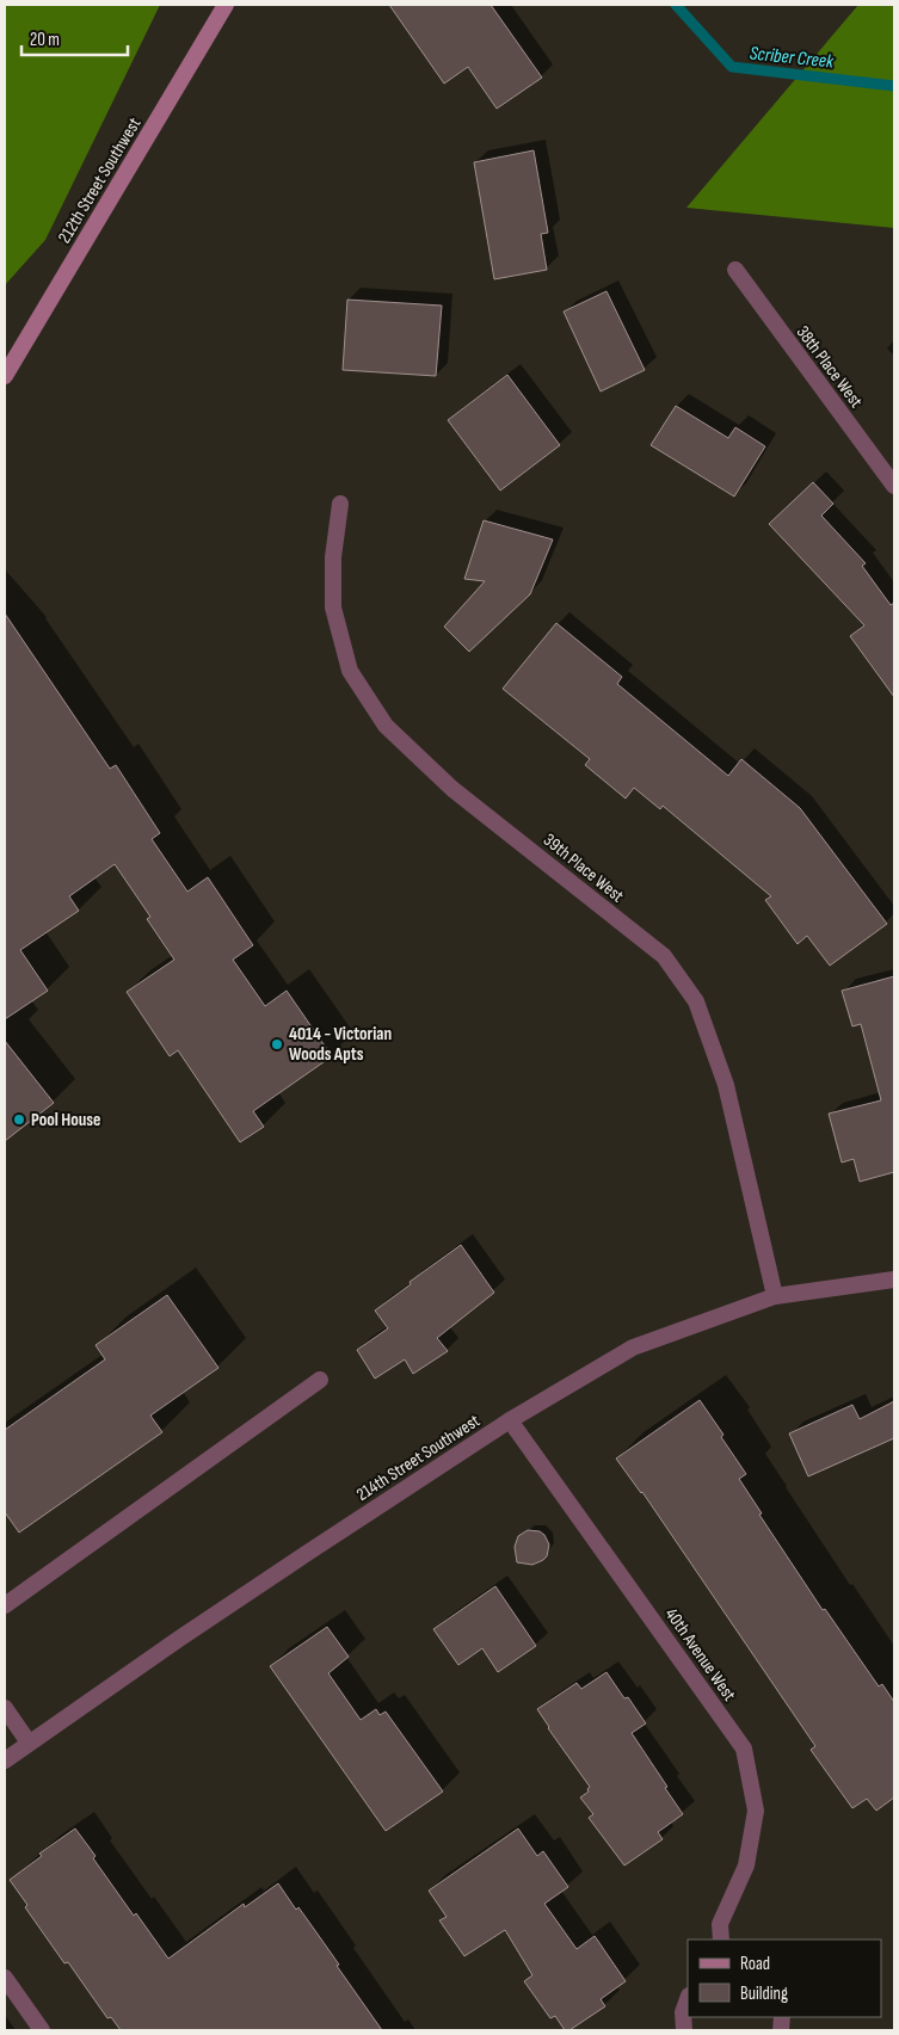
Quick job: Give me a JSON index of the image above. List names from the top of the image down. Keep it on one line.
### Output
{"streets":{"main road":["212th Street Southwest"],"street":["38th Place West","39th Place West","214th Street Southwest","40th Avenue West"]},"crossings":[["39th Place West","214th Street Southwest"],["214th Street Southwest","40th Avenue West"]],"water":["Scriber Creek"],"places":["4014 - Victorian Woods Apts","Pool House"],"legend":["Road","Building"],"scale_bar":"20 m"}
